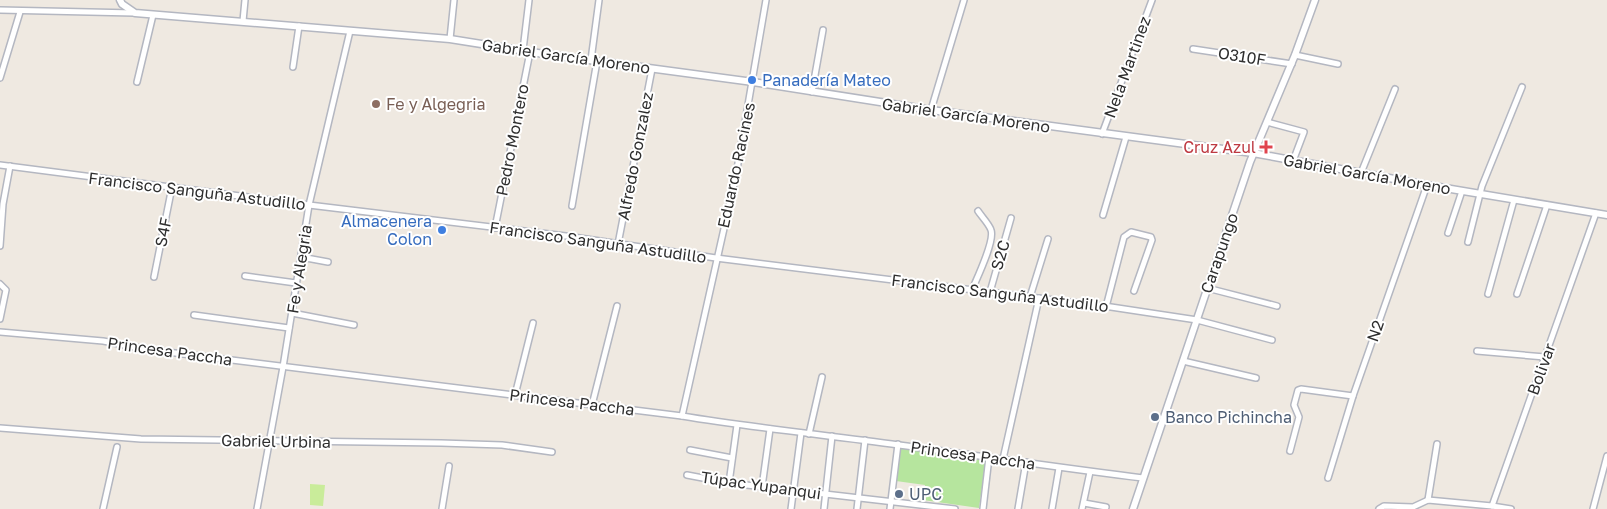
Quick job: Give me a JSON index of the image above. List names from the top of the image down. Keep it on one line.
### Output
{"streets":{"street":["Gabriel García Moreno","O310F","Nela Martinez","Pedro Montero","Alfredo Gonzalez","Eduardo Racines","Francisco Sanguña Astudillo","S4F","Carapungo","S2C","Fe y Alegria","N2","Princesa Paccha","Bolivar","Gabriel Urbina","Túpac Yupanqui"]},"crossings":[["Gabriel García Moreno","Nela Martinez"],["Gabriel García Moreno","Pedro Montero"],["Gabriel García Moreno","Alfredo Gonzalez"],["Gabriel García Moreno","Eduardo Racines"],["Gabriel García Moreno","Carapungo"],["Gabriel García Moreno","Fe y Alegria"],["Gabriel García Moreno","N2"],["Gabriel García Moreno","Bolivar"],["O310F","Carapungo"],["Pedro Montero","Francisco Sanguña Astudillo"],["Alfredo Gonzalez","Francisco Sanguña Astudillo"],["Eduardo Racines","Francisco Sanguña Astudillo"],["Eduardo Racines","Princesa Paccha"],["Francisco Sanguña Astudillo","S4F"],["Francisco Sanguña Astudillo","Carapungo"],["Francisco Sanguña Astudillo","S2C"],["Francisco Sanguña Astudillo","Fe y Alegria"],["Carapungo","Princesa Paccha"],["Fe y Alegria","Princesa Paccha"],["Fe y Alegria","Gabriel Urbina"]],"places":{"other":["Panadería Mateo","Fe y Algegria","Almacenera Colon","Banco Pichincha","UPC"],"health":["Cruz Azul"]}}
